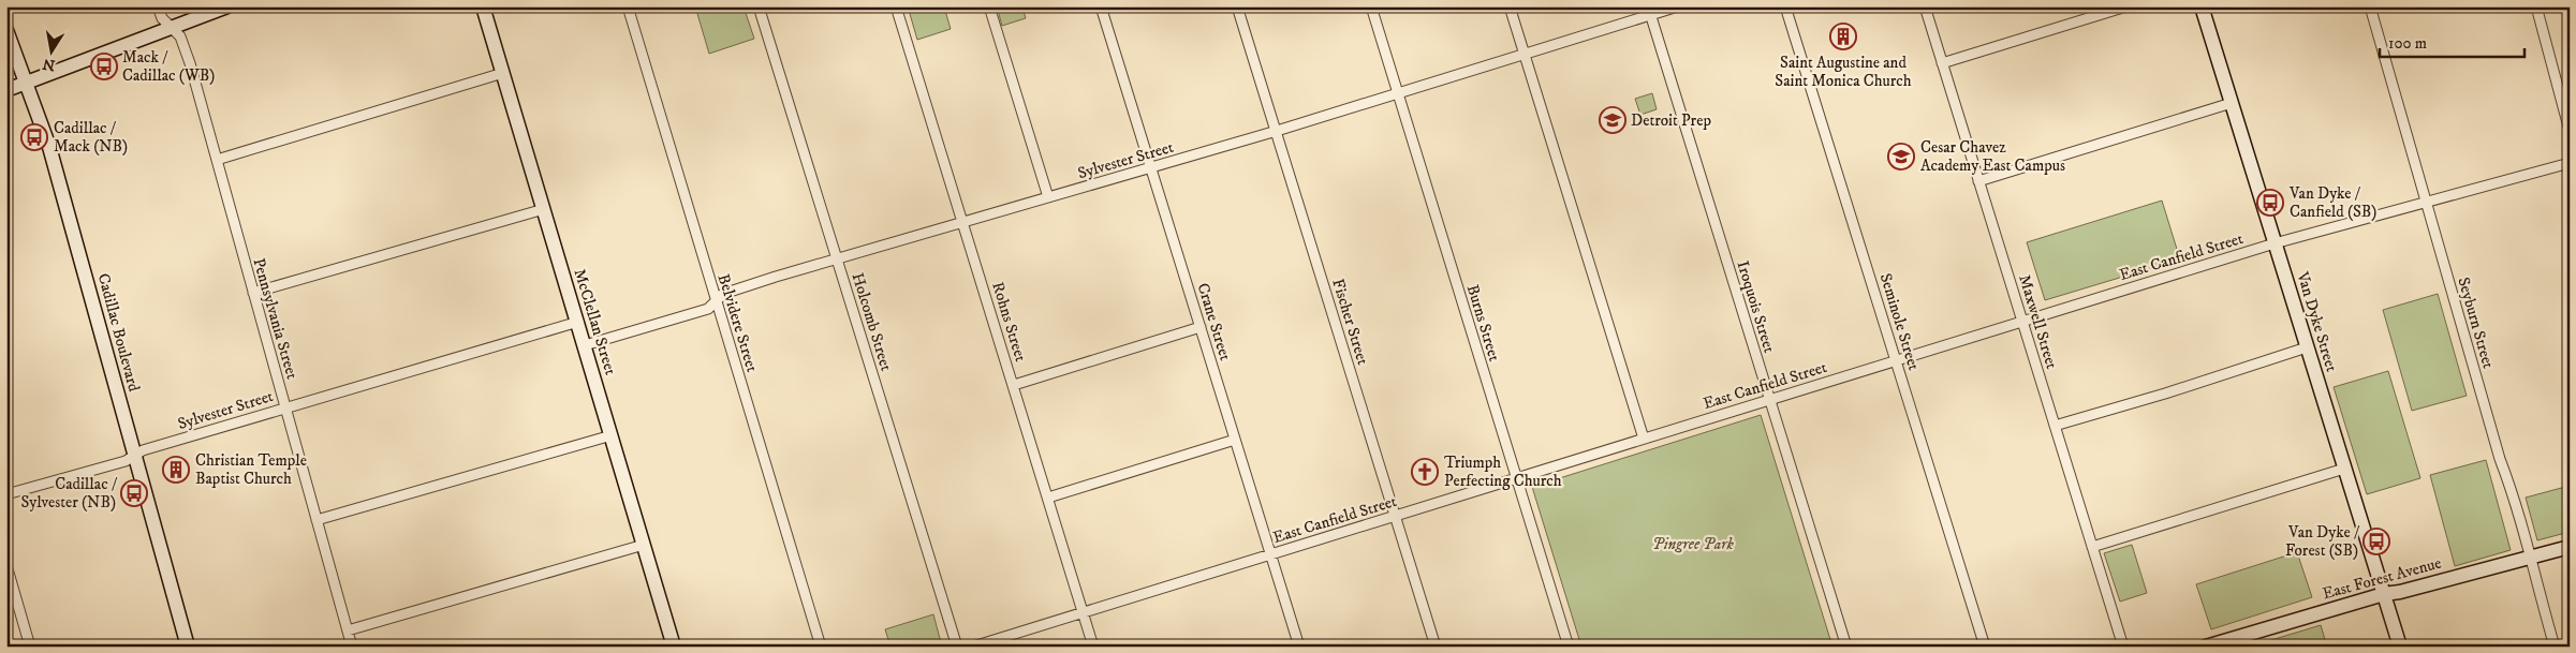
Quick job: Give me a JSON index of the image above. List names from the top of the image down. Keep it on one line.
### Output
{"streets":{"street":["Sylvester Street","East Canfield Street","Iroquois Street","Pennsylvania Street","McClellan Street","Holcomb Street","Rohns Street","Crane Street","Fischer Street","Seminole Street","Maxwell Street","Van Dyke Street","Belvidere Street","Burns Street","Seyburn Street","Cadillac Boulevard","East Forest Avenue"]},"crossings":[["Sylvester Street","Iroquois Street"],["Sylvester Street","Pennsylvania Street"],["Sylvester Street","McClellan Street"],["Sylvester Street","Holcomb Street"],["Sylvester Street","Rohns Street"],["Sylvester Street","Crane Street"],["Sylvester Street","Fischer Street"],["Sylvester Street","Belvidere Street"],["Sylvester Street","Burns Street"],["Sylvester Street","Cadillac Boulevard"],["East Canfield Street","Iroquois Street"],["East Canfield Street","Rohns Street"],["East Canfield Street","Crane Street"],["East Canfield Street","Fischer Street"],["East Canfield Street","Seminole Street"],["East Canfield Street","Maxwell Street"],["East Canfield Street","Van Dyke Street"],["East Canfield Street","Burns Street"],["East Canfield Street","Seyburn Street"],["Van Dyke Street","East Forest Avenue"],["Seyburn Street","East Forest Avenue"]],"parks":["Pingree Park"],"places":{"building":["Saint Augustine and Saint Monica Church","Christian Temple Baptist Church"],"bus stop":["Mack / Cadillac (WB)","Cadillac / Mack (NB)","Van Dyke / Canfield (SB)","Cadillac / Sylvester (NB)","Van Dyke / Forest (SB)"],"school or university":["Detroit Prep","Cesar Chavez Academy East Campus"],"church":["Triumph Perfecting Church"]},"scale_bar":"100 m","north":"bottom"}
